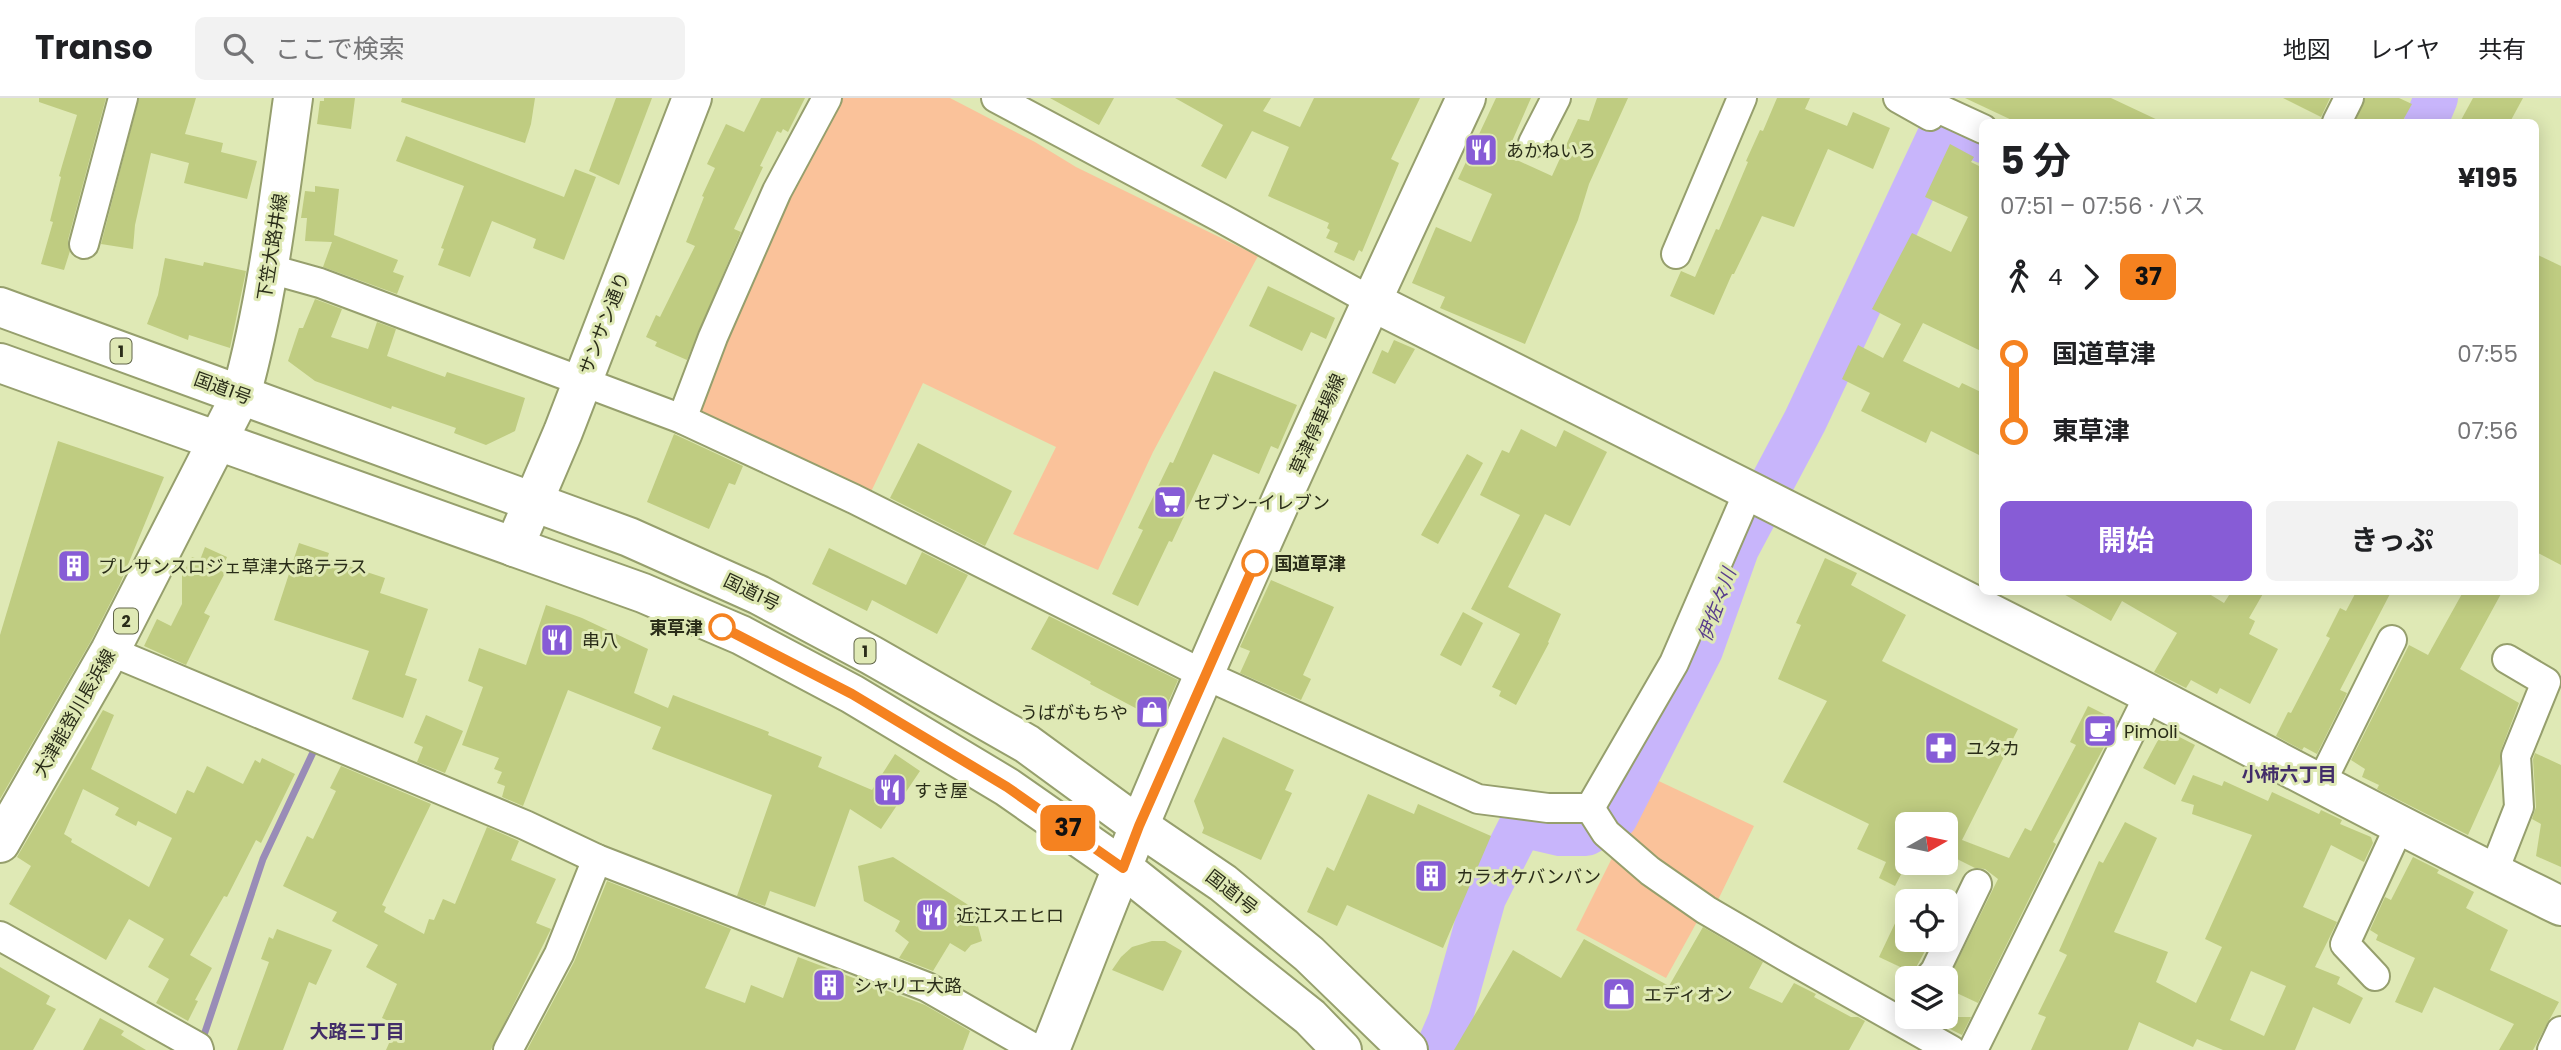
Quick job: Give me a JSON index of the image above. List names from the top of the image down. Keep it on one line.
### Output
{"streets":{"main road":["下笠大路井線","サンサン通り","1","国道1号","草津停車場線","2","大津能登川長浜線"]},"crossings":[["下笠大路井線","国道1号"],["下笠大路井線","大津能登川長浜線"],["サンサン通り","国道1号"],["国道1号","草津停車場線"],["国道1号","大津能登川長浜線"]],"districts":["小柿六丁目","大路三丁目"],"water":["伊佐々川"],"places":{"restaurant":["あかねいろ","串八","すき屋","近江スエヒロ"],"supermarket":["セブン-イレブン"],"other":["国道草津","東草津"],"building":["プレサンスロジェ草津大路テラス","カラオケバンバン","シャリエ大路"],"shop":["うばがもちや","エディオン"],"cafe":["Pimoli"],"pharmacy":["ユタカ"]},"lines":["bus line 37"],"north":"right","page":{"header":"Transo","search":"ここで検索","nav":["地図","レイヤ","共有"],"on_map":"37","heading":["5 分","07:51 – 07:56 · バス","¥195"],"legs":["4","37"],"list":[{"name":"国道草津","value":"07:55"},{"name":"東草津","value":"07:56"}],"buttons":["開始","きっぷ"]}}
